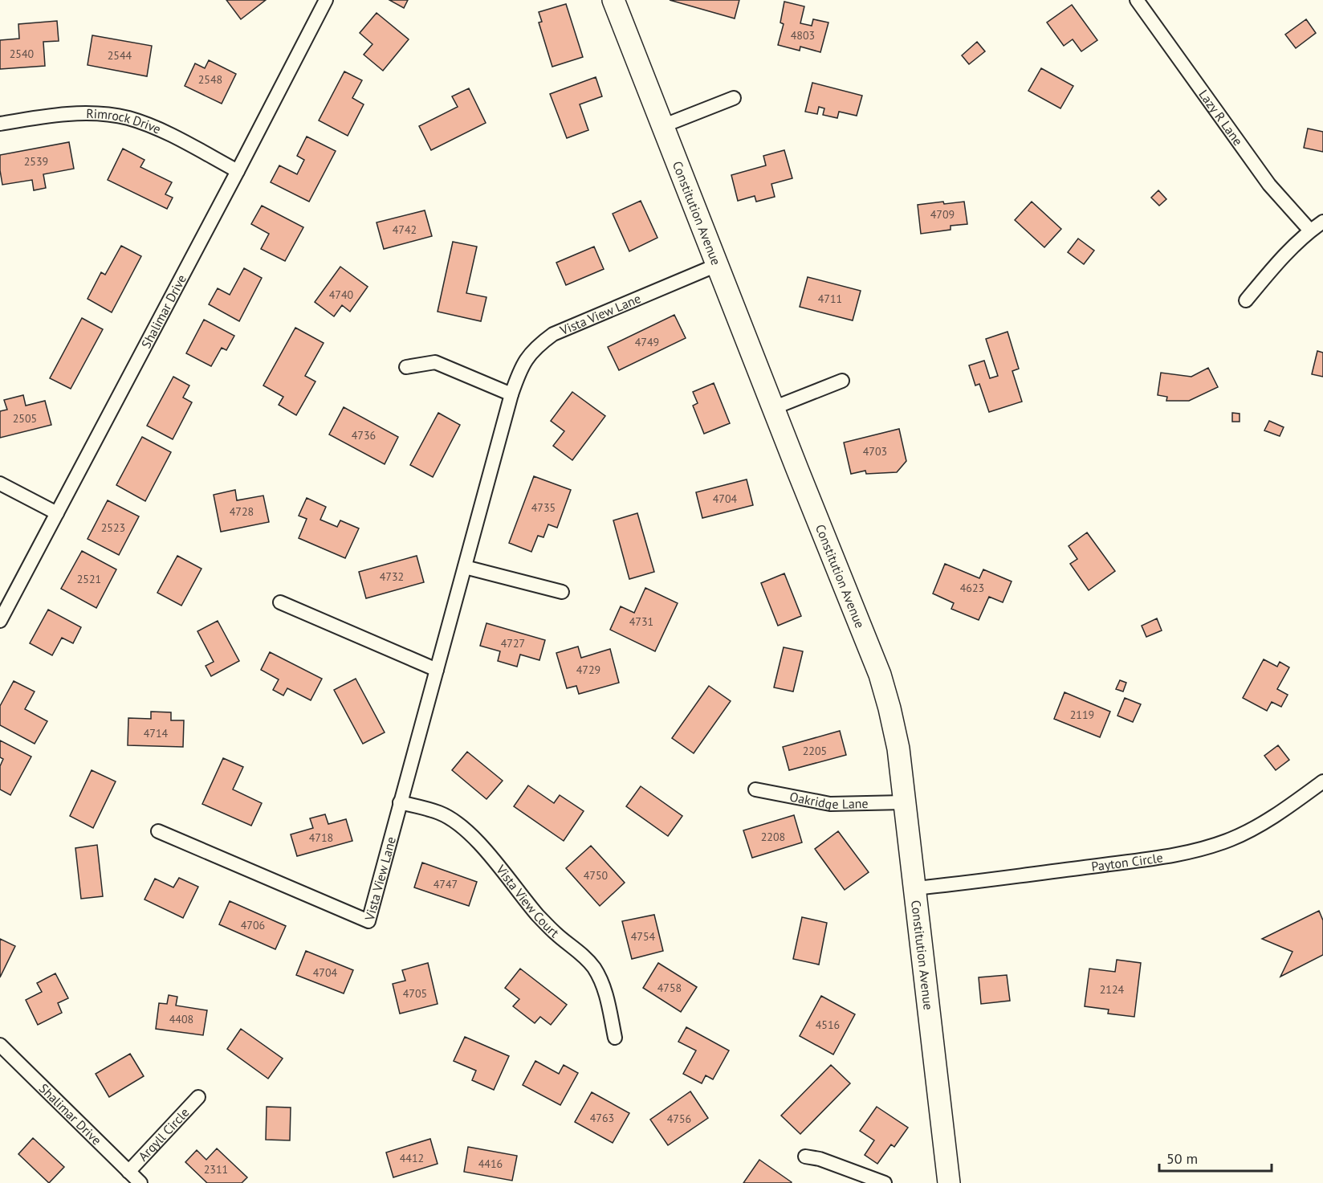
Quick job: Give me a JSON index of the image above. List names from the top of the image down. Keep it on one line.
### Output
{"streets":{"main road":["Constitution Avenue"],"street":["Lazy R Lane","Rimrock Drive","Shalimar Drive","Vista View Lane","Oakridge Lane","Payton Circle","Vista View Court","Argyll Circle"]},"crossings":[["Rimrock Drive","Shalimar Drive"],["Constitution Avenue","Vista View Lane"],["Constitution Avenue","Oakridge Lane"],["Constitution Avenue","Payton Circle"],["Shalimar Drive","Argyll Circle"],["Vista View Lane","Vista View Court"]],"house_numbers":["4803","2540","2544","2548","2539","4709","4742","4740","4711","4749","2505","4736","4703","4704","4735","4728","2523","4732","2521","4623","4731","4727","4729","2119","4714","2205","2208","4718","4750","4747","4706","4754","4704","4758","2124","4705","4408","4516","4763","4756","4412","4416","2311"],"scale_bar":"50 m"}
